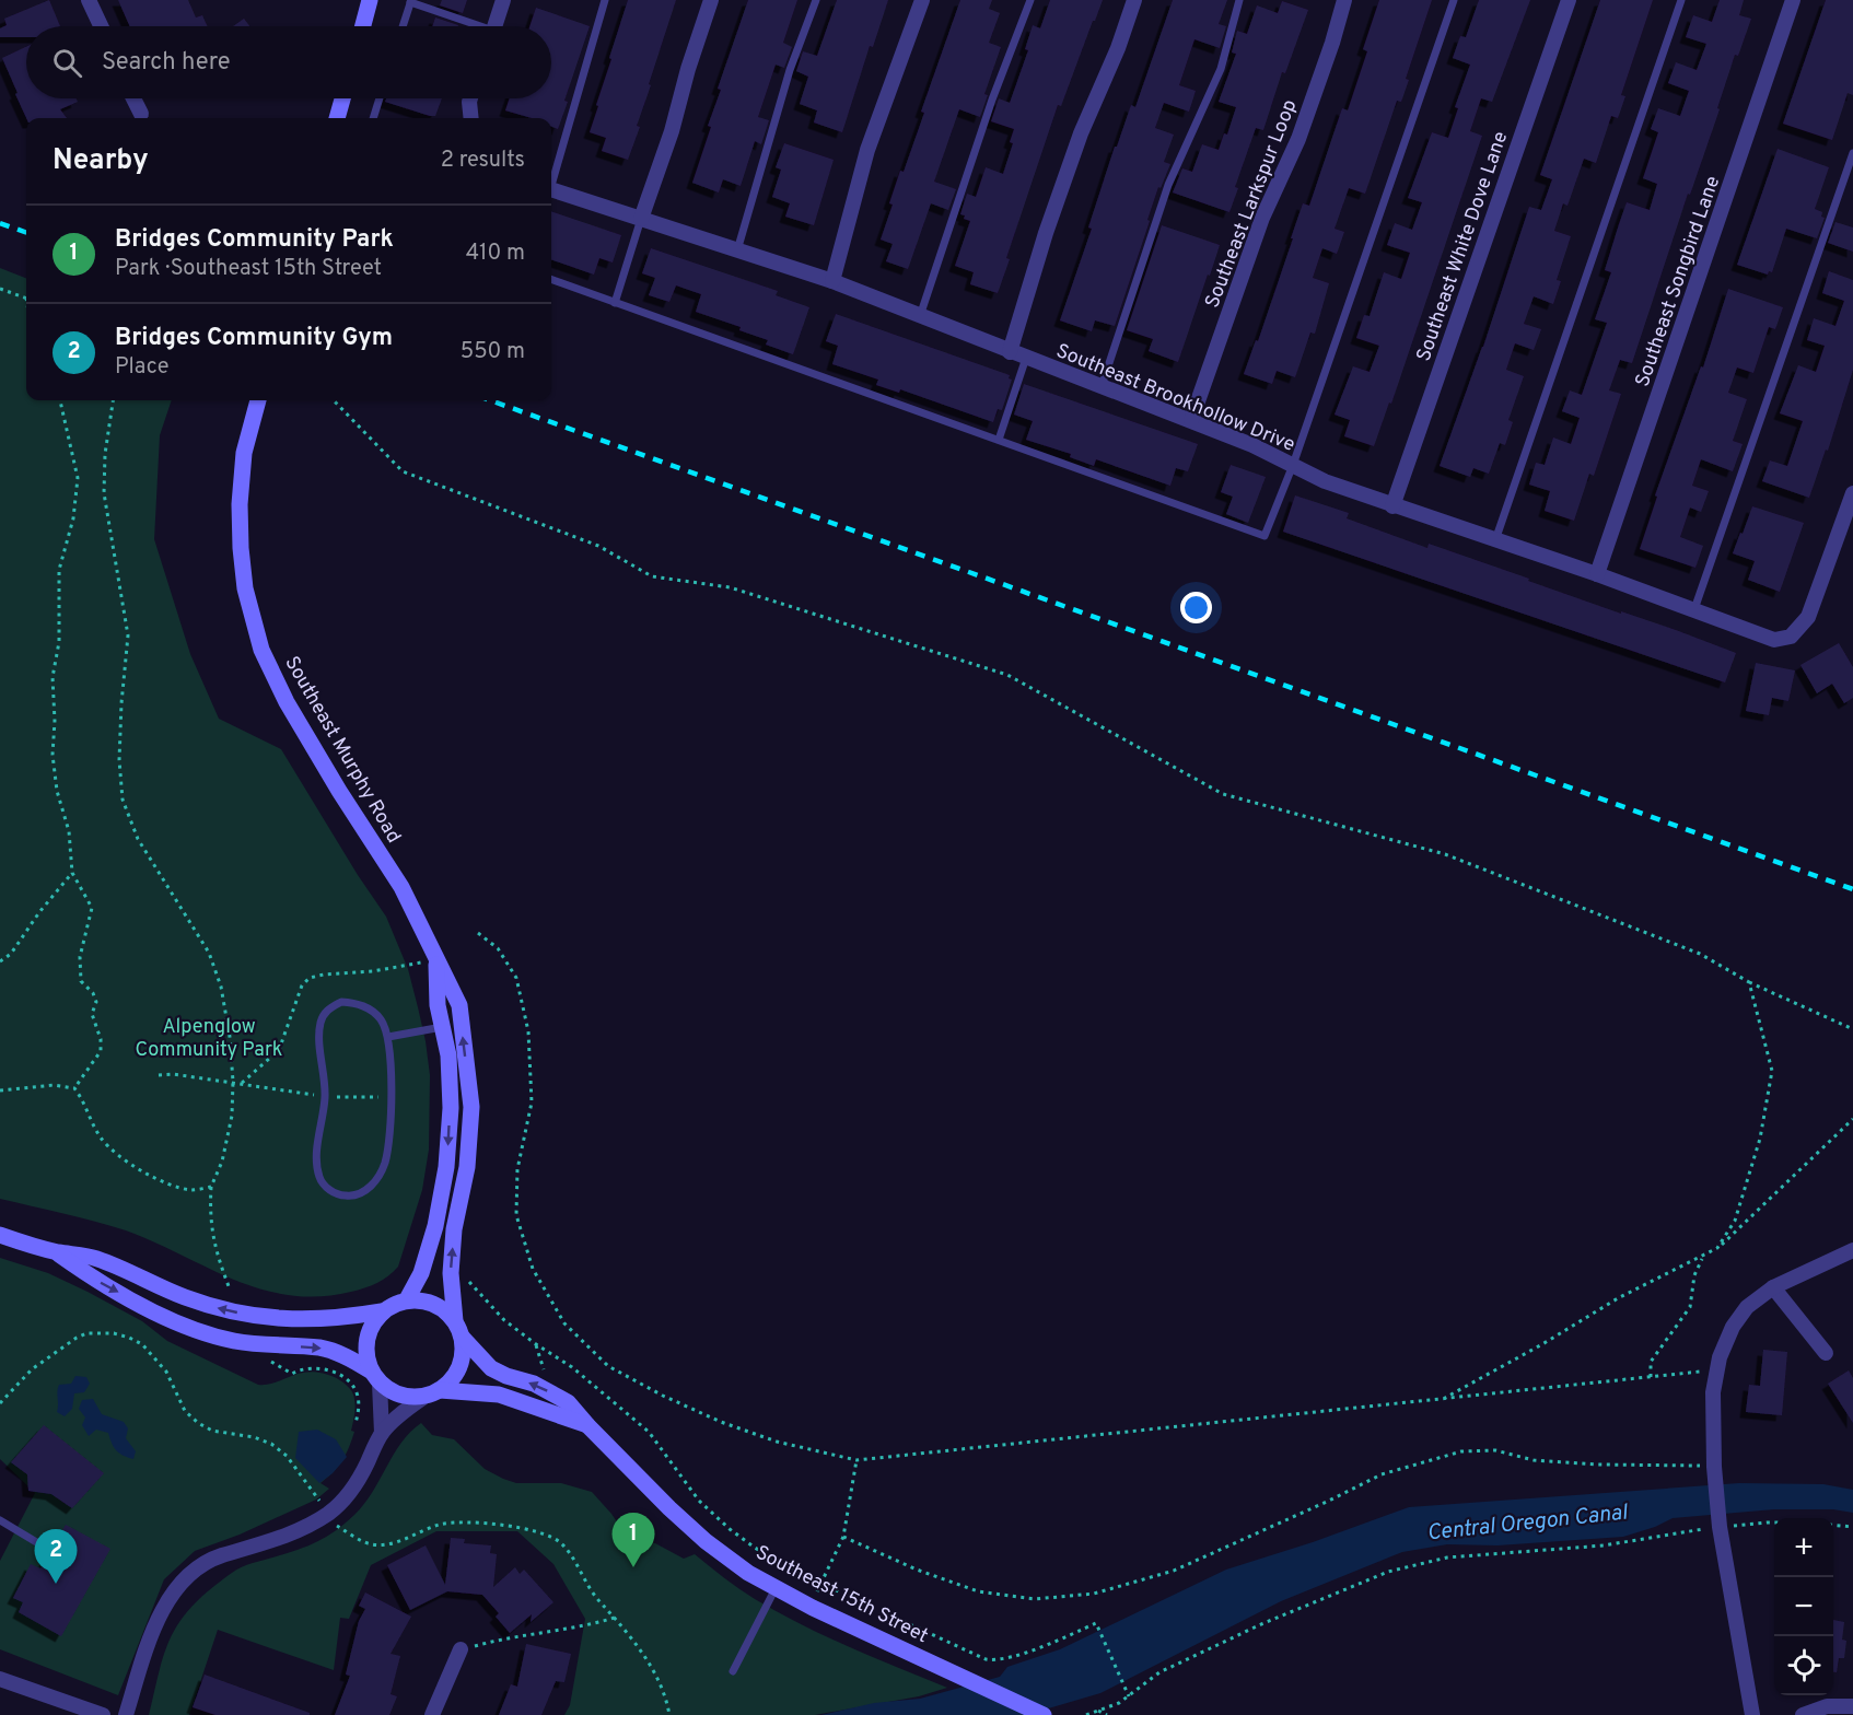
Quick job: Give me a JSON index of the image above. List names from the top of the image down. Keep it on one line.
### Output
{"streets":{"main road":["Southeast Murphy Road","Southeast 15th Street"],"street":["Southeast Larkspur Loop","Southeast White Dove Lane","Southeast Songbird Lane","Southeast Brookhollow Drive"]},"crossings":[["Southeast Larkspur Loop","Southeast Brookhollow Drive"],["Southeast White Dove Lane","Southeast Brookhollow Drive"],["Southeast Songbird Lane","Southeast Brookhollow Drive"],["Southeast Murphy Road","Southeast 15th Street"]],"water":["Central Oregon Canal"],"parks":["Alpenglow Community Park"],"page":{"search":"Search here","heading":["Nearby","2 results"],"list":[{"mark":"1","name":"Bridges Community Park","note":"Park · Southeast 15th Street","value":"410 m"},{"mark":"2","name":"Bridges Community Gym","note":"Place","value":"550 m"}],"pins":["1","2"],"map_buttons":["+","−"]}}
